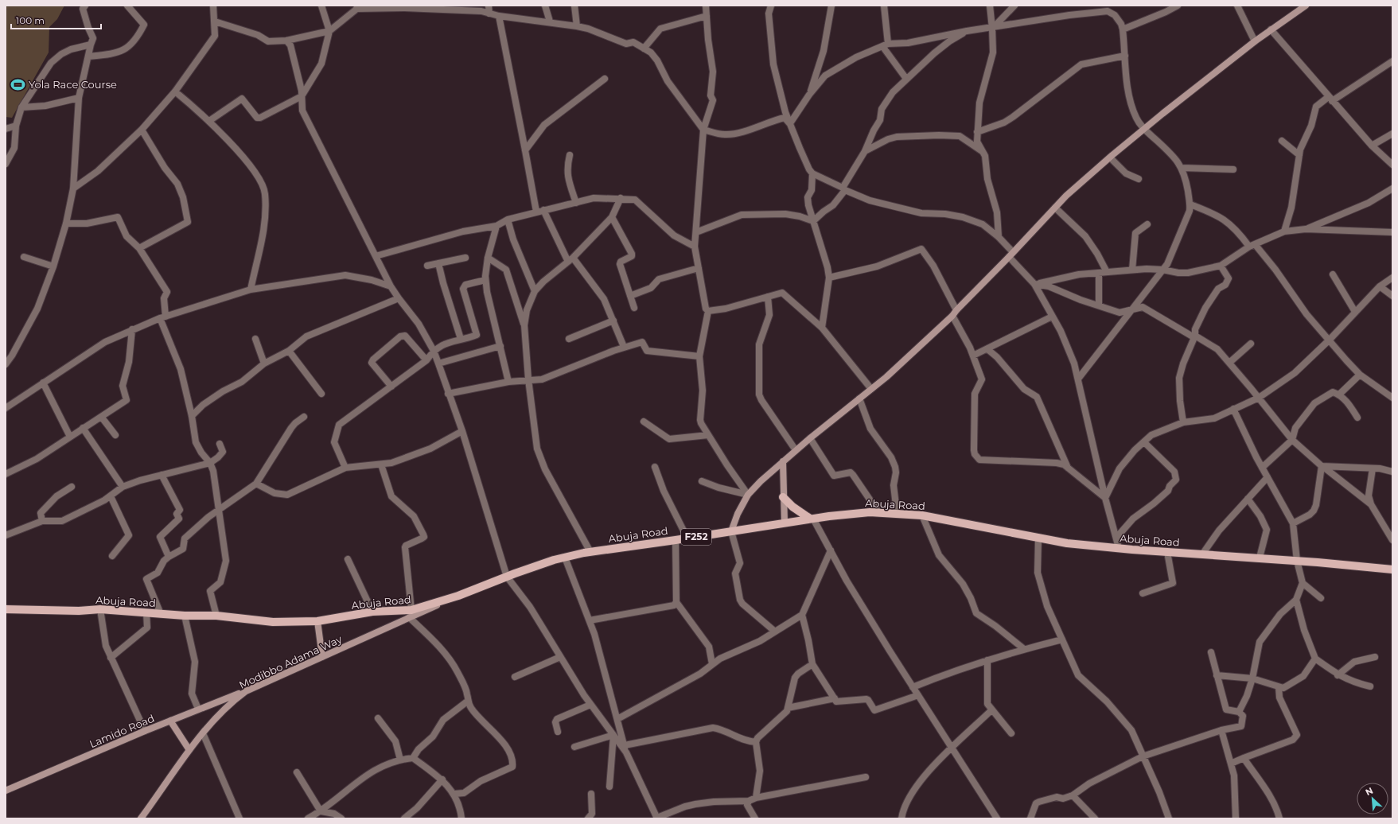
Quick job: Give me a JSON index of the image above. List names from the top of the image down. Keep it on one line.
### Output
{"streets":{"main road":["Abuja Road","F252"],"street":["Modibbo Adama Way","Lamido Road"]},"crossings":[["Abuja Road","Modibbo Adama Way"],["Modibbo Adama Way","Lamido Road"]],"places":{"sports":["Yola Race Course"]},"scale_bar":"100 m","north":"top left"}
